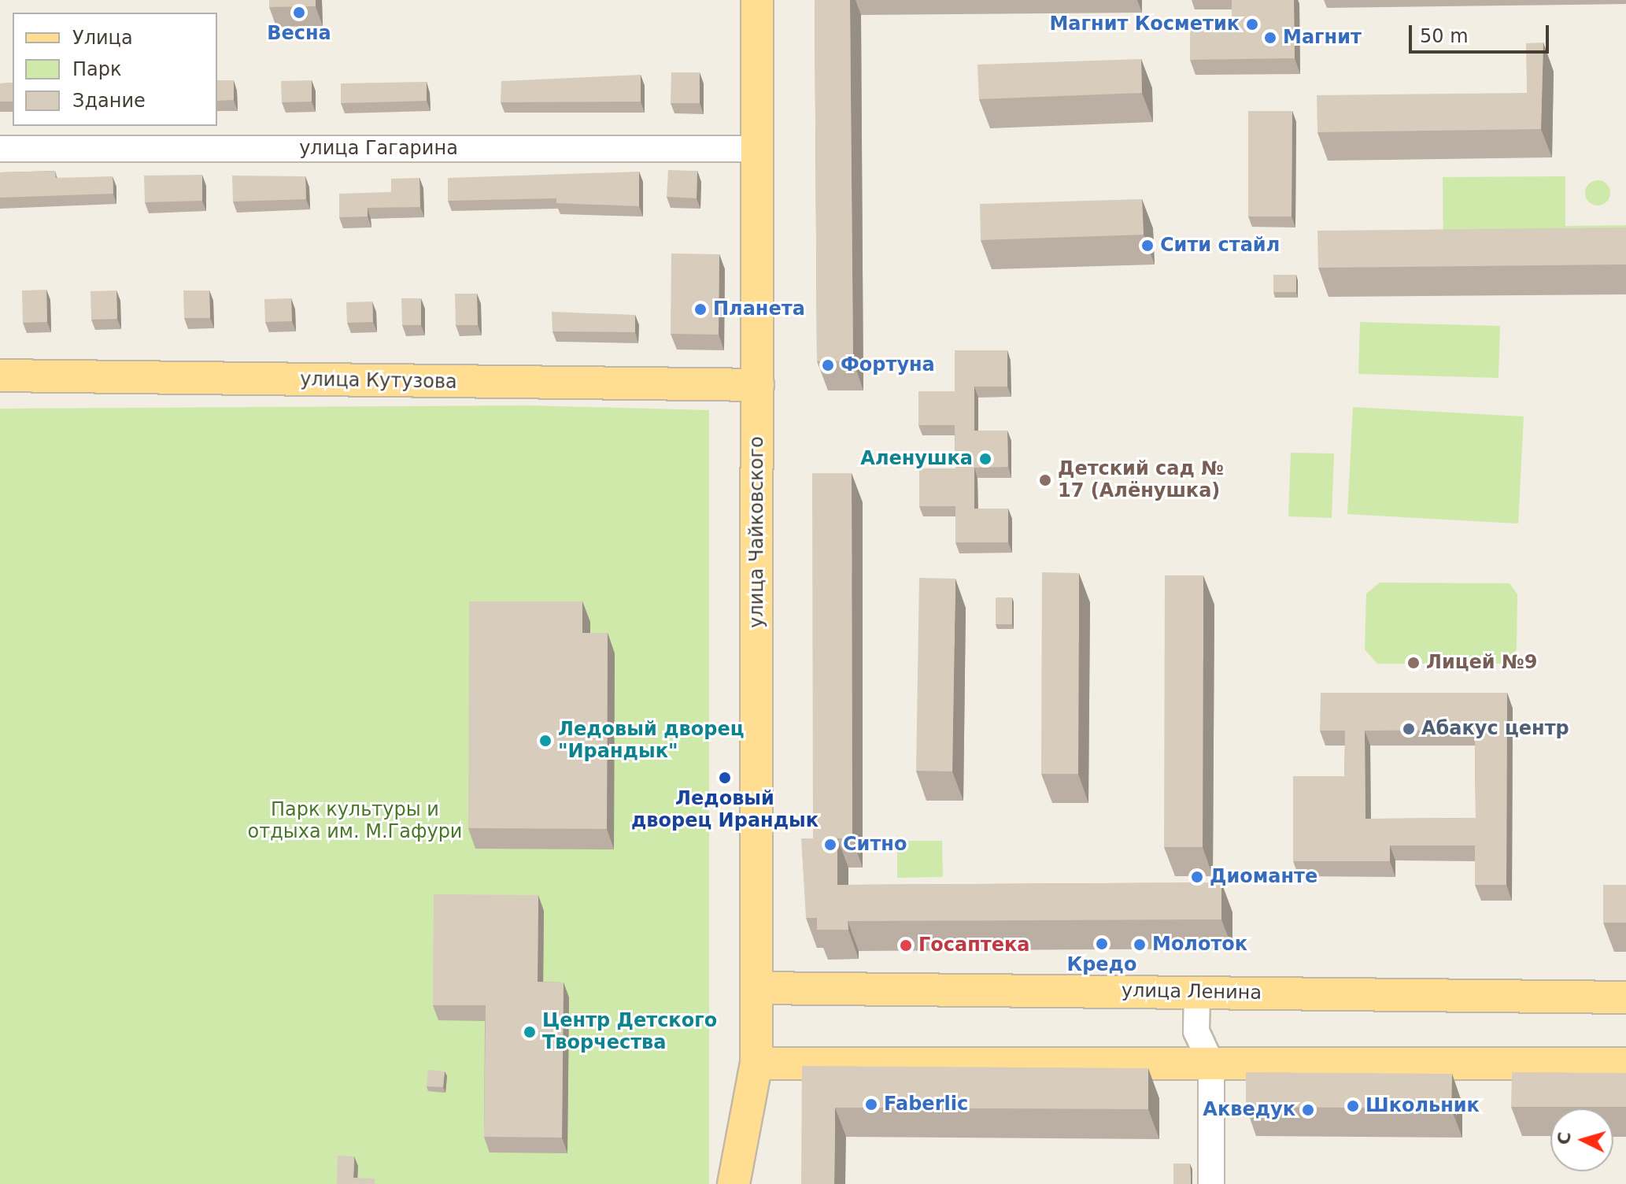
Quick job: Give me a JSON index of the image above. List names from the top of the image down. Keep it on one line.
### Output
{"streets":{"main road":["улица Кутузова","улица Чайковского","улица Ленина"],"street":["улица Гагарина"]},"crossings":[["улица Гагарина","улица Чайковского"],["улица Кутузова","улица Чайковского"],["улица Чайковского","улица Ленина"]],"parks":["Парк культуры и отдыха им. М.Гафури"],"places":["Весна","Магнит Косметик","Магнит","Сити стайл","Планета","Фортуна","Аленушка","Детский сад № 17 (Алёнушка)","Лицей №9","Абакус центр","Ледовый дворец \"Ирандык\"","Ледовый дворец Ирандык","Ситно","Диоманте","Кредо","Молоток","Госаптека","Центр Детского Творчества","Faberlic","Школьник","Акведук"],"legend":["Улица","Парк","Здание"],"scale_bar":"50 m","north":"left"}
